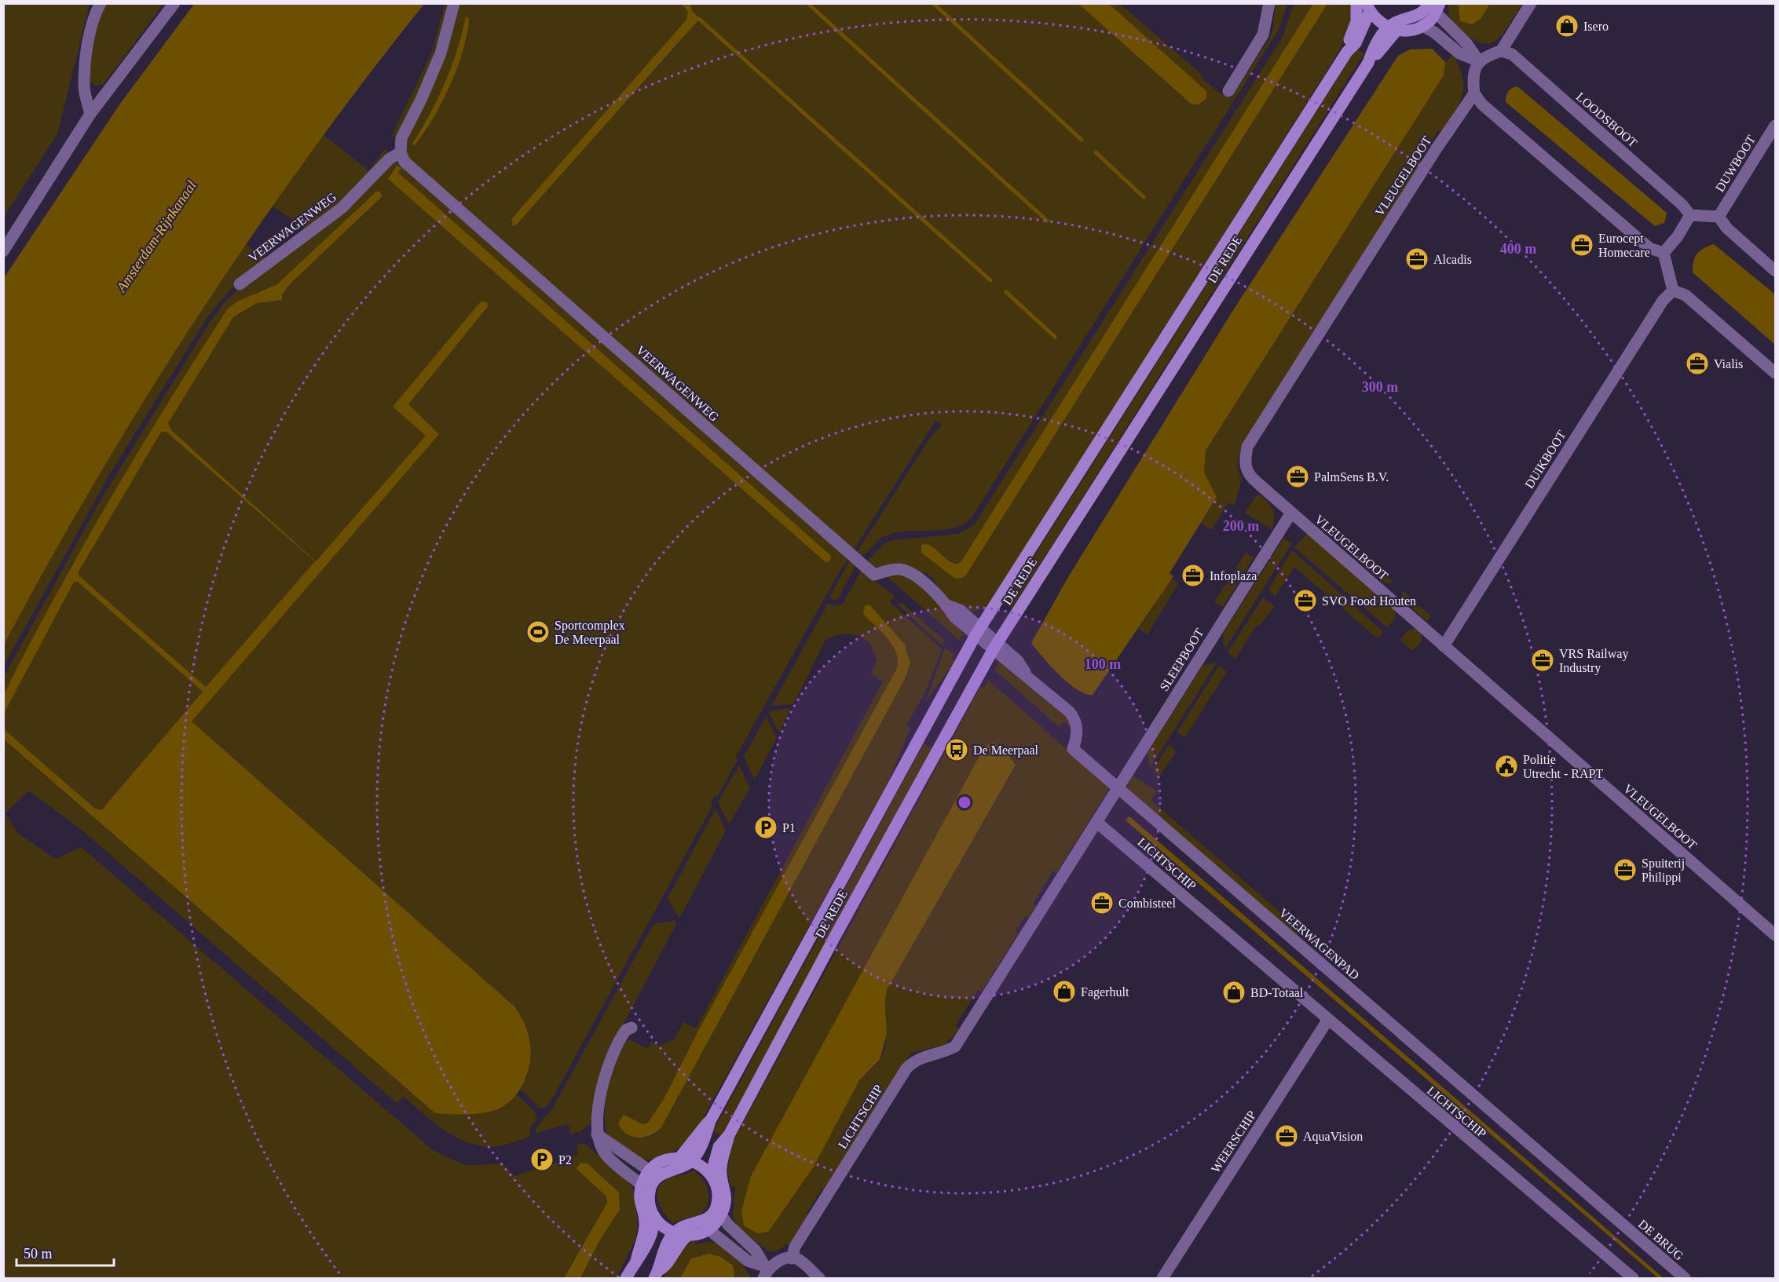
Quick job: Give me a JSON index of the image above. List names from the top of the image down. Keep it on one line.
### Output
{"streets":{"main road":["DE REDE"],"street":["LOODSBOOT","DUWBOOT","VLEUGELBOOT","VEERWAGENWEG","DUIKBOOT","SLEEPBOOT","LICHTSCHIP","VEERWAGENPAD","WEERSCHIP","DE BRUG"]},"crossings":[["VLEUGELBOOT","DUIKBOOT"],["VLEUGELBOOT","SLEEPBOOT"],["VEERWAGENWEG","DE REDE"],["VEERWAGENWEG","VEERWAGENPAD"],["DE REDE","VEERWAGENPAD"],["SLEEPBOOT","LICHTSCHIP"],["SLEEPBOOT","VEERWAGENPAD"],["LICHTSCHIP","WEERSCHIP"],["VEERWAGENPAD","DE BRUG"]],"water":["Amsterdam-Rijnkanaal"],"places":{"shop":["Isero","Fagerhult","BD-Totaal"],"office":["Eurocept Homecare","Alcadis","Vialis","PalmSens B.V.","Infoplaza","SVO Food Houten","VRS Railway Industry","Spuiterij Philippi","Combisteel","AquaVision"],"sports":["Sportcomplex De Meerpaal"],"bus stop":["De Meerpaal"],"public building":["Politie Utrecht - RAPT"],"parking":["P1","P2"]},"scale_bar":"50 m","rings":["400 m","300 m","200 m","100 m"]}
